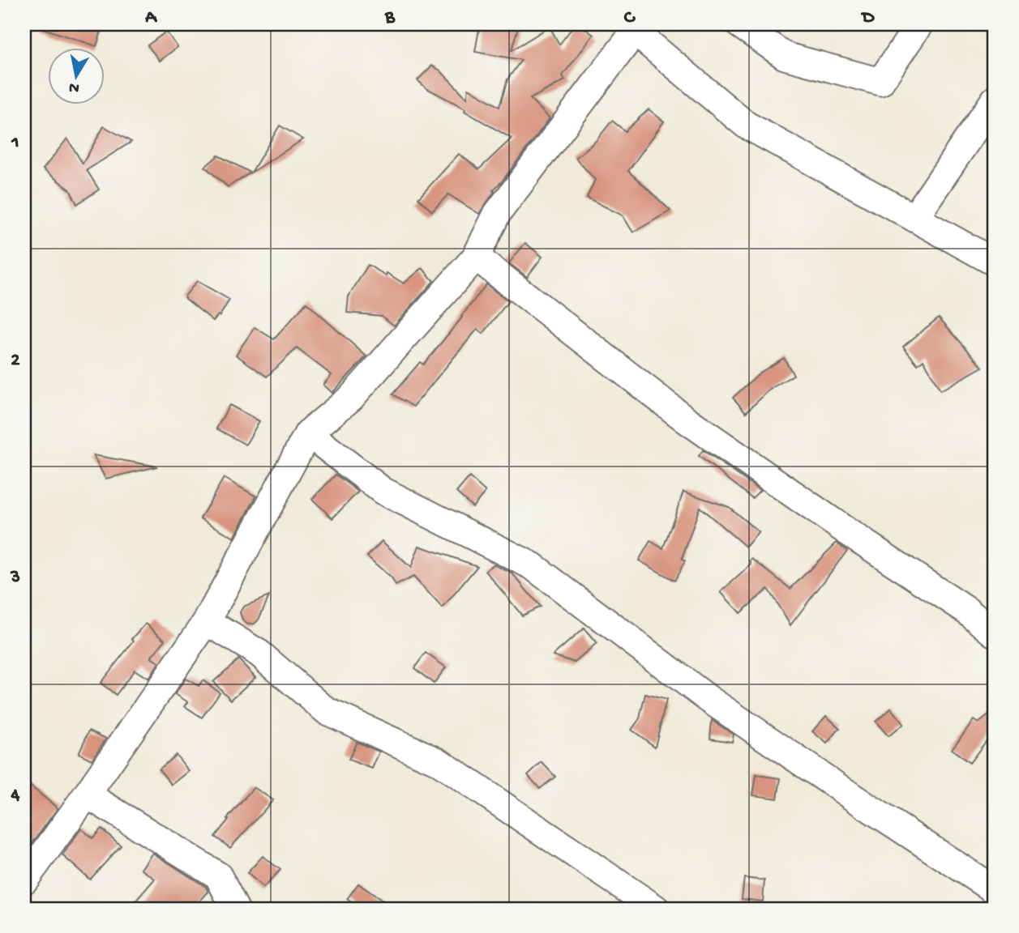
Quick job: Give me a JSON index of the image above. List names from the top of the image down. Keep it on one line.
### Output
{"north":"bottom","grid":{"columns":["A","B","C","D"],"rows":["1","2","3","4"]}}
